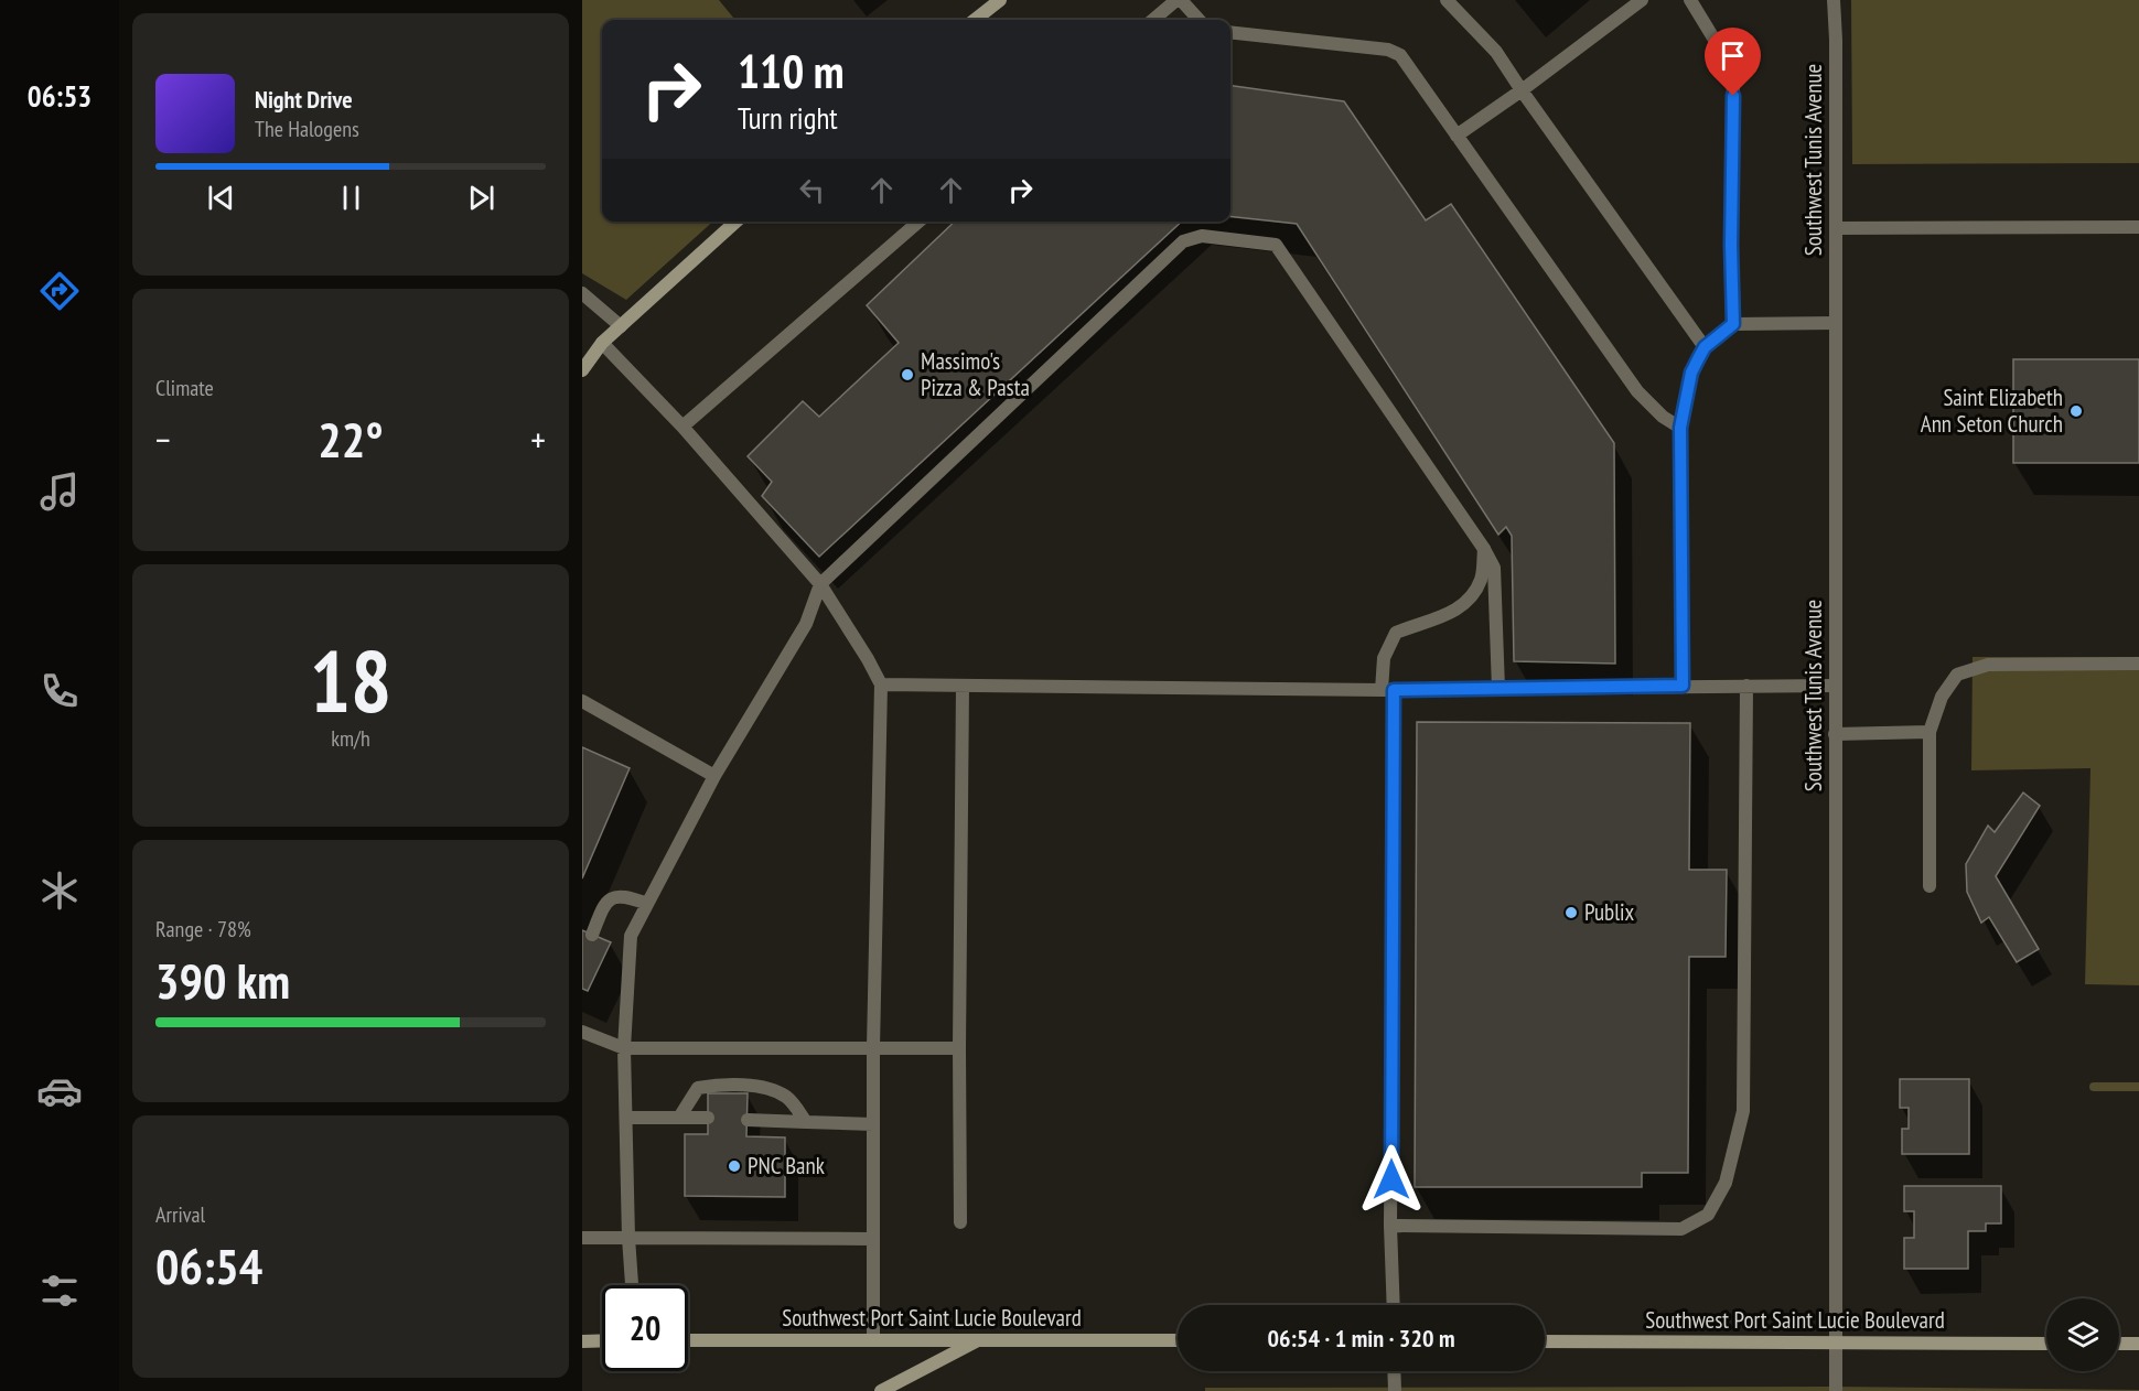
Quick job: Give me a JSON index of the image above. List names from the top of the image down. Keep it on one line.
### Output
{"streets":{"main road":["Southwest Port Saint Lucie Boulevard"],"street":["Southwest Tunis Avenue"]},"crossings":[["Southwest Tunis Avenue","Southwest Port Saint Lucie Boulevard"]],"places":["Massimo's Pizza & Pasta","Saint Elizabeth Ann Seton Church","Publix","PNC Bank"],"page":{"tabs":"06:53","turn":["110 m","Turn right"],"song":["Night Drive","The Halogens"],"tile":["Climate",["18","km/h"],["Range · 78%","390 km"],["Arrival","06:54"]],"heat":["−","22°","+"],"limit":"20","trip":"06:54 · 1 min · 320 m"}}
